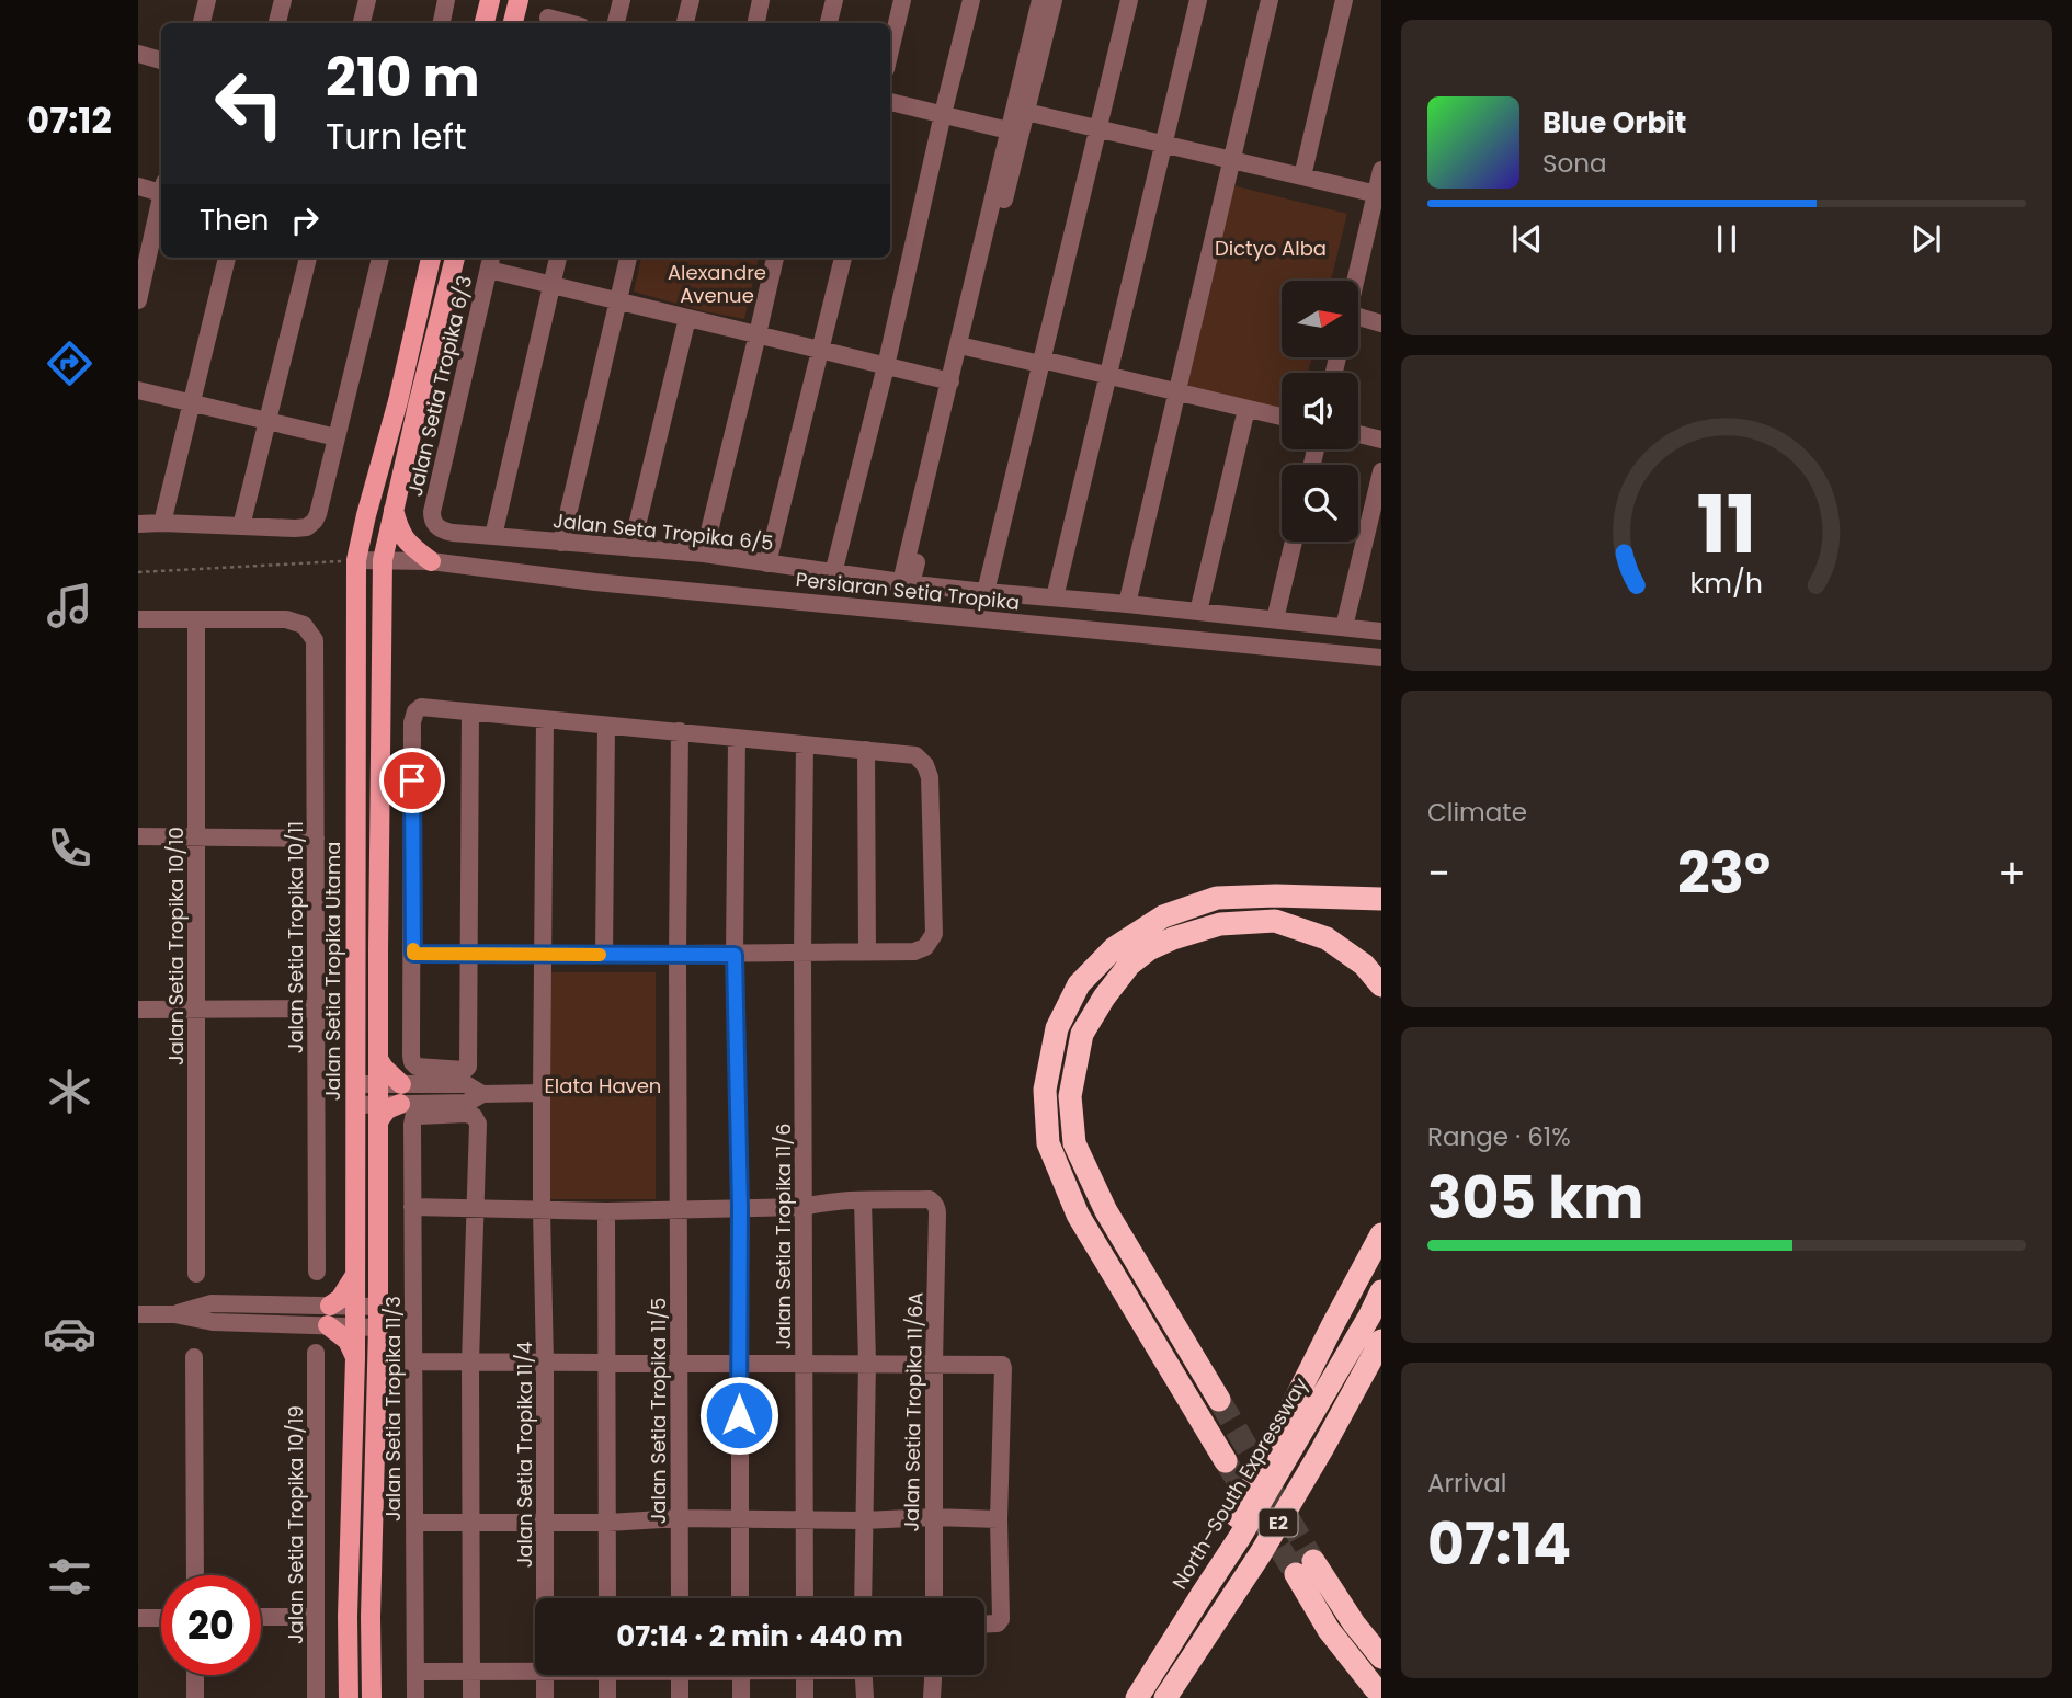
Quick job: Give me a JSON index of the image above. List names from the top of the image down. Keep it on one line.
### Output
{"streets":{"highway":["North–South Expressway","E2"],"main road":["Jalan Setia Tropika Utama"],"street":["Jalan Setia Tropika 6/3","Jalan Seta Tropika 6/5","Persiaran Setia Tropika","Jalan Setia Tropika 10/11","Jalan Setia Tropika 10/10","Jalan Setia Tropika 11/6","Jalan Setia Tropika 11/3","Jalan Setia Tropika 11/5","Jalan Setia Tropika 11/6A","Jalan Setia Tropika 11/4","Jalan Setia Tropika 10/19"]},"crossings":[["Jalan Setia Tropika 6/3","Jalan Seta Tropika 6/5"],["Persiaran Setia Tropika","Jalan Setia Tropika Utama"],["Jalan Setia Tropika 10/11","Jalan Setia Tropika 10/10"]],"parks":["Dictyo Alba","Alexandre Avenue","Elata Haven"],"north":"right","page":{"tabs":"07:12","turn":["210 m","Turn left"],"song":["Blue Orbit","Sona"],"then":"Then","tile":["Climate",["Range · 61%","305 km"],["Arrival","07:14"]],"heat":["−","23°","+"],"limit":"20","trip":"07:14 · 2 min · 440 m","gauge":["11","km/h"]}}
